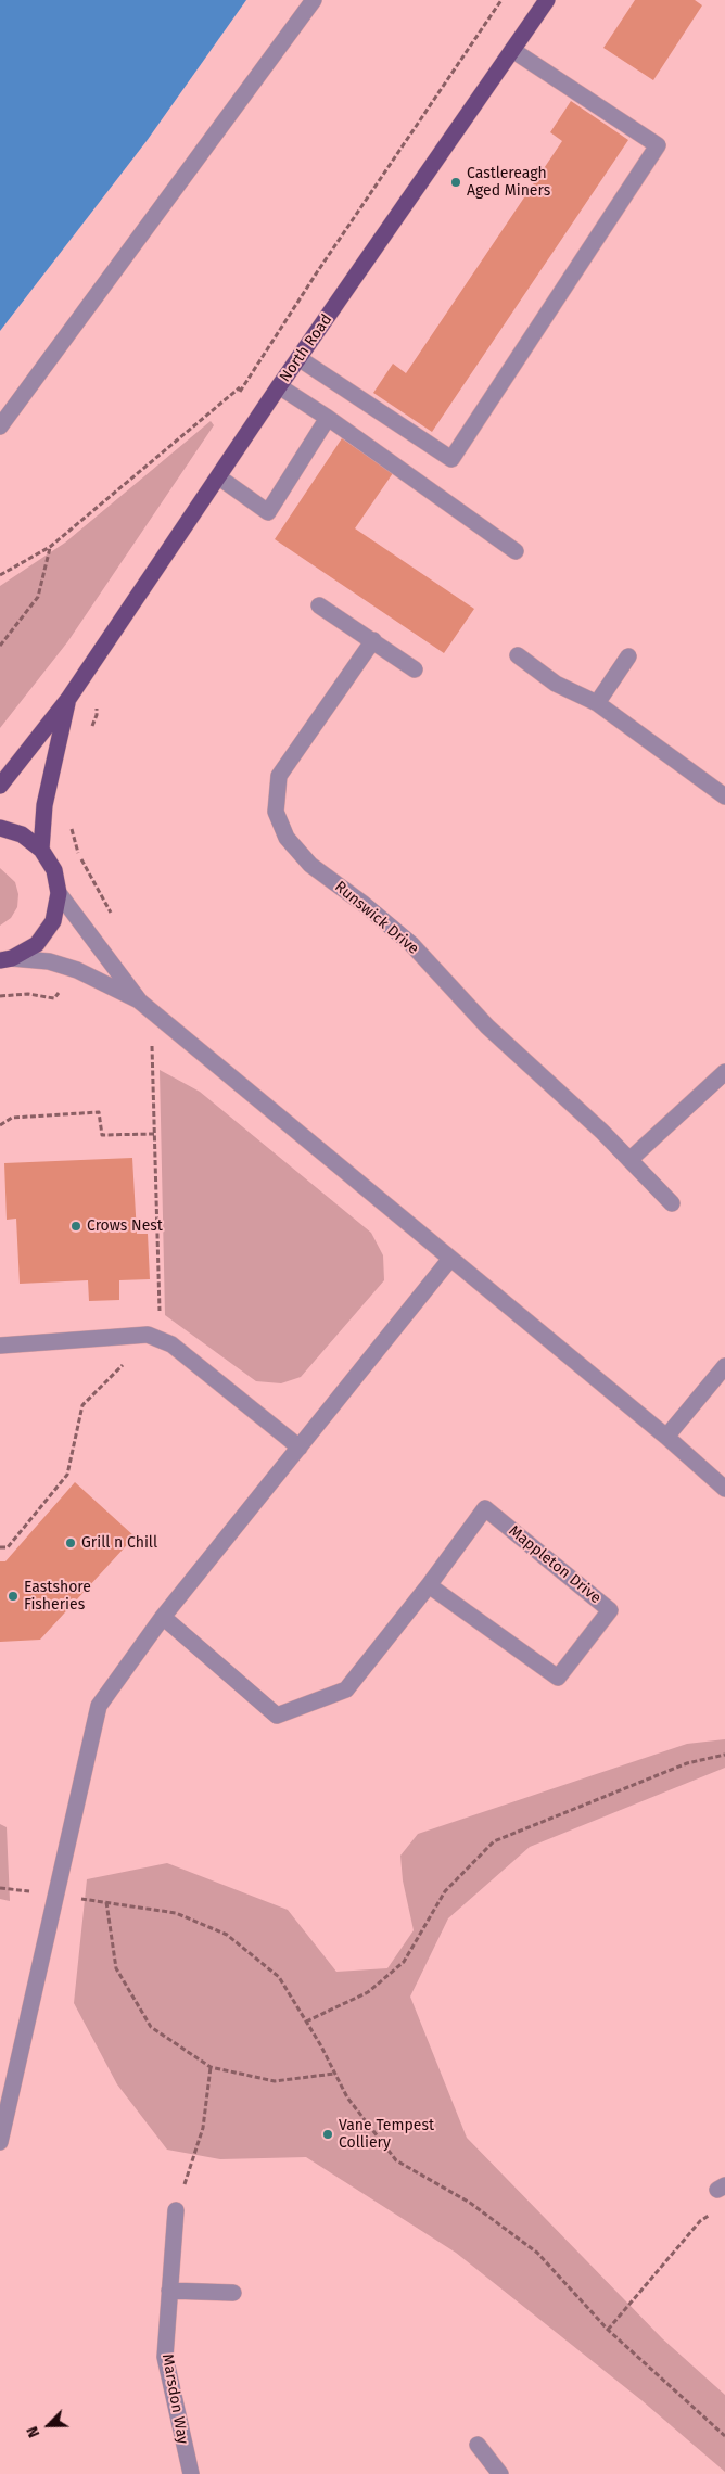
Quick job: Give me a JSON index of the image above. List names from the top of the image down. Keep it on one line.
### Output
{"streets":{"main road":["North Road"],"street":["Runswick Drive","Mappleton Drive","Marsdon Way"]},"places":["Castlereagh Aged Miners","Crows Nest","Grill n Chill","Eastshore Fisheries","Vane Tempest Colliery"],"north":"bottom left"}
